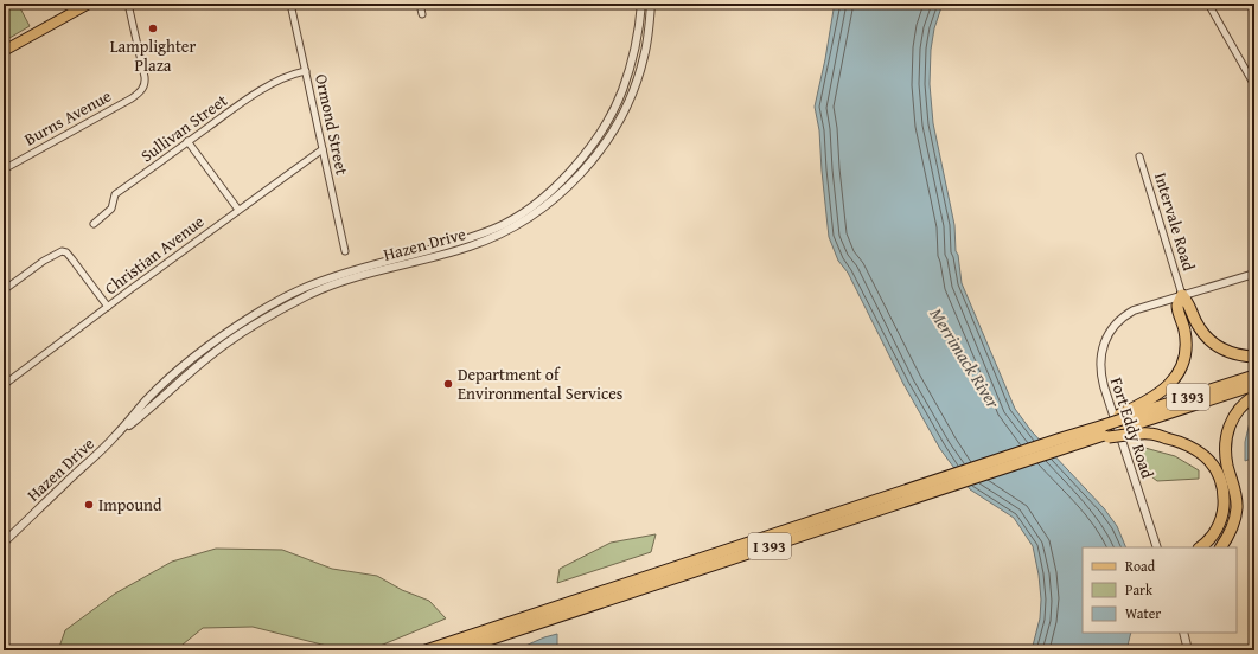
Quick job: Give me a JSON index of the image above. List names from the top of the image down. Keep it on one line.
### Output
{"streets":{"highway":["I 393"],"street":["Burns Avenue","Ormond Street","Sullivan Street","Intervale Road","Hazen Drive","Christian Avenue","Fort Eddy Road"]},"crossings":[["Ormond Street","Sullivan Street"],["Ormond Street","Christian Avenue"],["Intervale Road","Fort Eddy Road"]],"water":["Merrimack River"],"places":["Lamplighter Plaza","Department of Environmental Services","Impound"],"legend":["Road","Park","Water"]}
